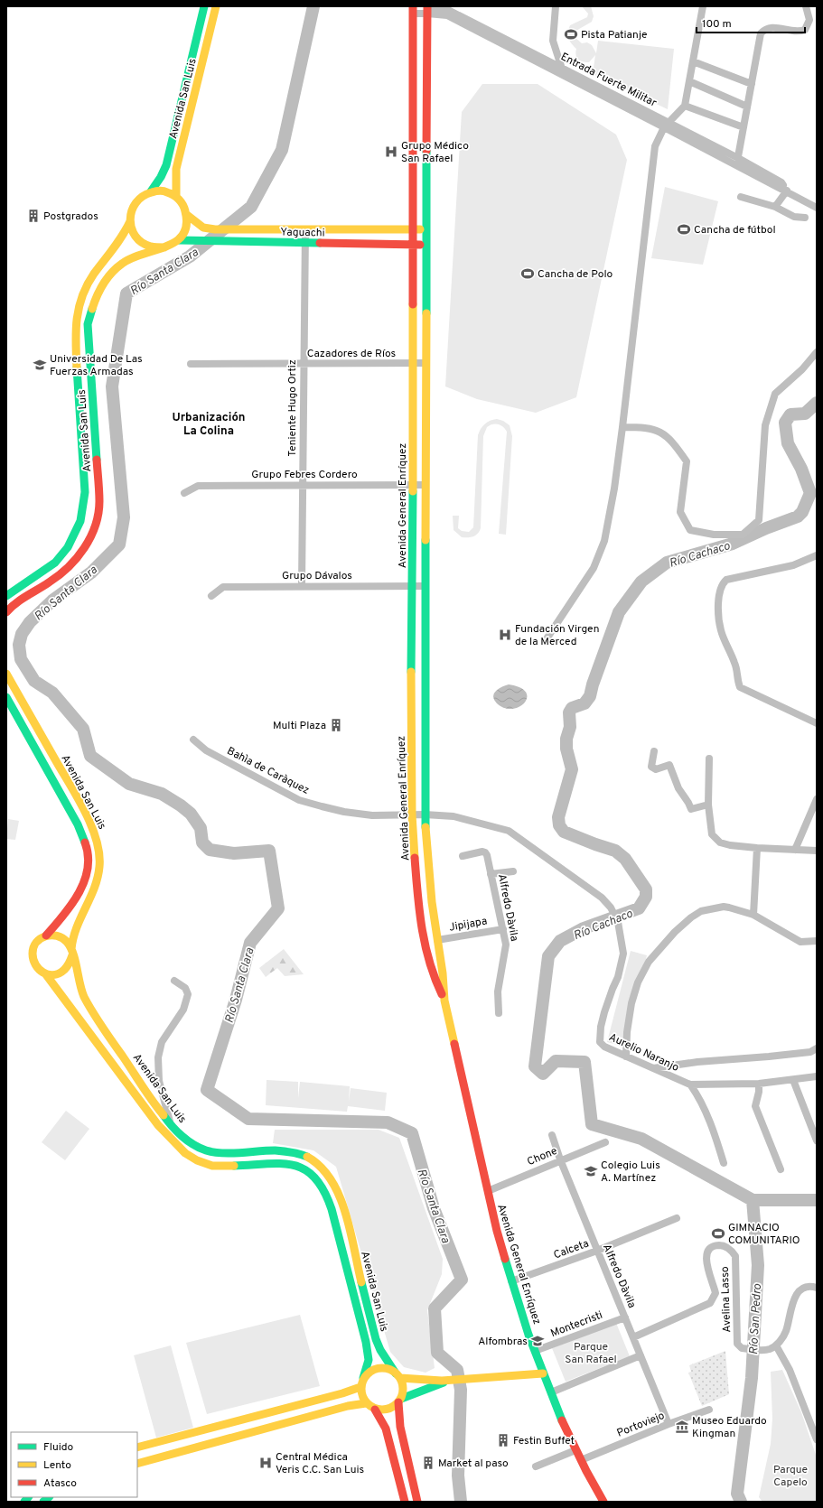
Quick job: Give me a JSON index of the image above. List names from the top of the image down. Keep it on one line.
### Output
{"streets":{"street":["Entrada Fuerte Militar","Avenida San Luis","Yaguachi","Cazadores de Ríos","Teniente Hugo Ortiz","Grupo Febres Cordero","Avenida General Enríquez","Grupo Dávalos","Bahìa de Caràquez","Alfredo Dàvila","Jipijapa","Aurelio Naranjo","Chone","Calceta","Avelina Lasso","Montecristi","Portoviejo"]},"crossings":[["Entrada Fuerte Militar","Avenida General Enríquez"],["Avenida San Luis","Yaguachi"],["Yaguachi","Teniente Hugo Ortiz"],["Yaguachi","Avenida General Enríquez"],["Cazadores de Ríos","Teniente Hugo Ortiz"],["Cazadores de Ríos","Avenida General Enríquez"],["Teniente Hugo Ortiz","Grupo Febres Cordero"],["Teniente Hugo Ortiz","Grupo Dávalos"],["Grupo Febres Cordero","Avenida General Enríquez"],["Avenida General Enríquez","Grupo Dávalos"],["Avenida General Enríquez","Bahìa de Caràquez"],["Avenida General Enríquez","Jipijapa"],["Avenida General Enríquez","Aurelio Naranjo"],["Avenida General Enríquez","Chone"],["Avenida General Enríquez","Calceta"],["Avenida General Enríquez","Montecristi"],["Avenida General Enríquez","Portoviejo"],["Bahìa de Caràquez","Aurelio Naranjo"],["Alfredo Dàvila","Jipijapa"],["Alfredo Dàvila","Chone"],["Alfredo Dàvila","Calceta"],["Alfredo Dàvila","Avelina Lasso"],["Alfredo Dàvila","Montecristi"],["Alfredo Dàvila","Portoviejo"]],"districts":["Urbanización La Colina"],"water":["Río Santa Clara","Río Cachaco","Río San Pedro"],"parks":["Parque San Rafael","Parque Capelo"],"places":{"sports":["Pista Patianje","Cancha de fútbol","Cancha de Polo","GIMNACIO COMUNITARIO"],"hospital":["Grupo Médico San Rafael","Fundación Virgen de la Merced","Central Médica Veris C.C. San Luis"],"building":["Postgrados","Multi Plaza","Festin Buffet","Market al paso"],"school or university":["Universidad De Las Fuerzas Armadas","Colegio Luis A. Martínez","Alfombras"],"museum":["Museo Eduardo Kingman"]},"legend":["Fluido","Lento","Atasco"],"scale_bar":"100 m"}
